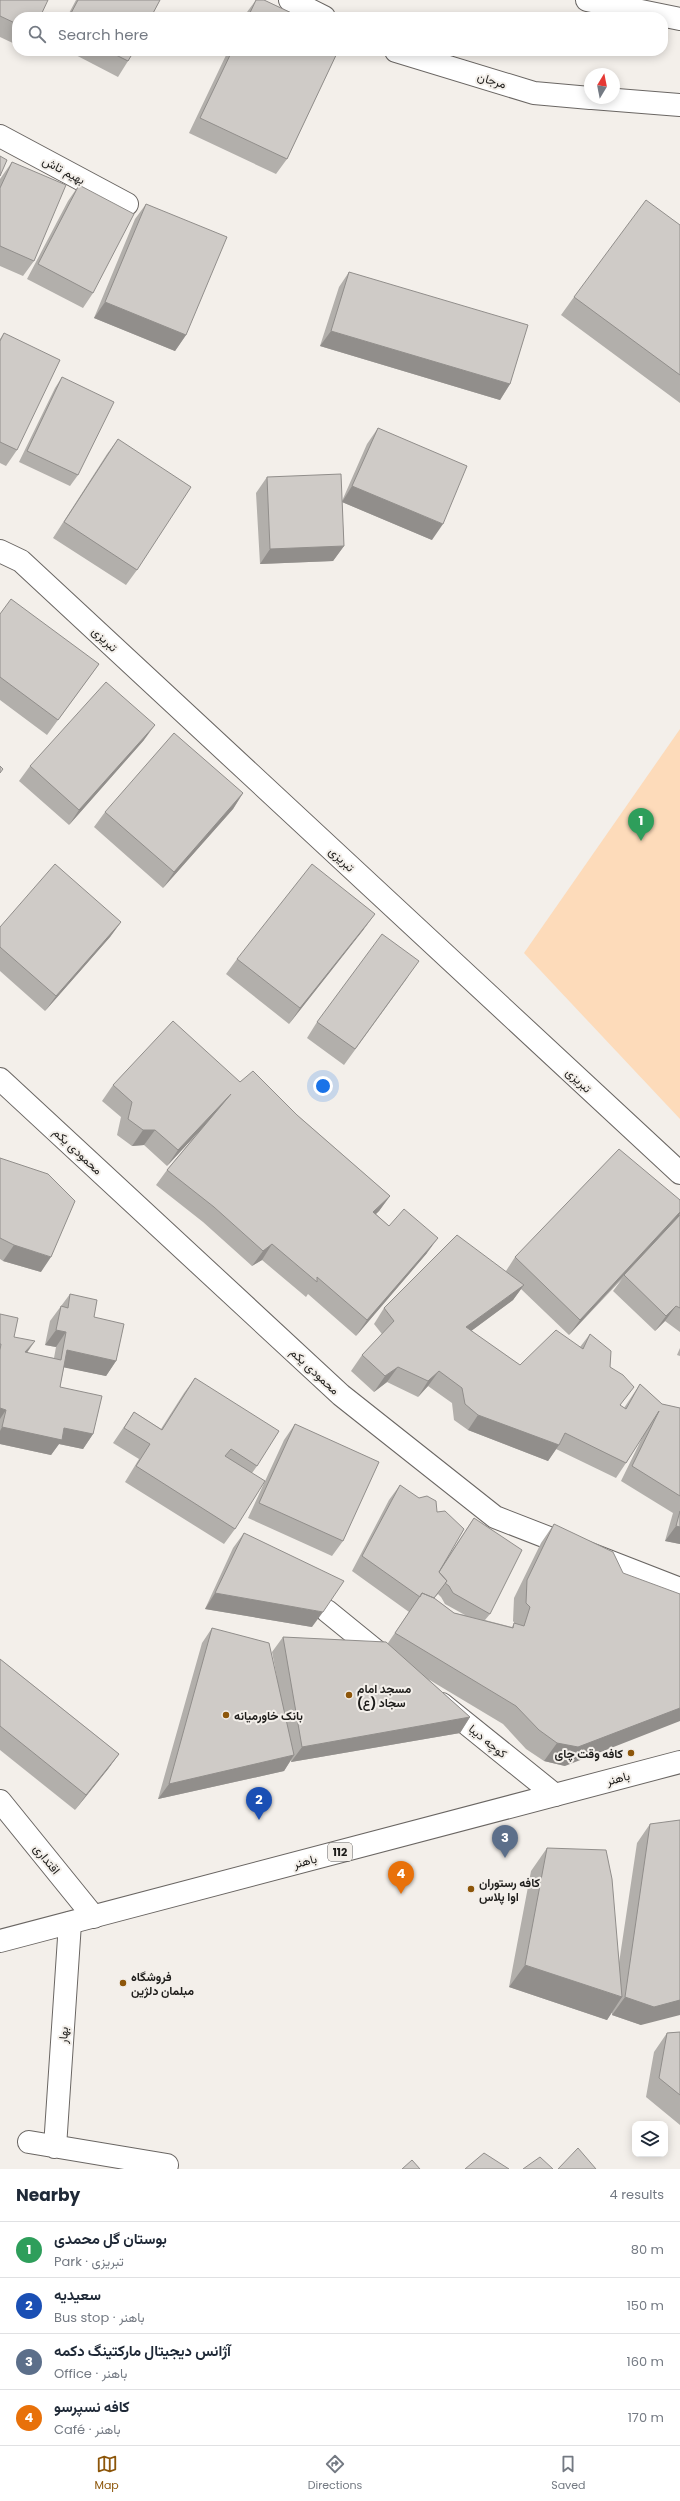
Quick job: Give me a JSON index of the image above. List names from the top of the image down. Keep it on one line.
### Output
{"streets":{"street":["مرجان","بهیم تاش","تبریزی","محمودی یکم","کوچه دیبا","باهنر","112","اقتداری","بهار"]},"crossings":[["کوچه دیبا","باهنر"],["باهنر","اقتداری"],["باهنر","بهار"]],"places":["مسجد امام سجاد (ع)","بانک خاورمیانه","کافه وقت چای","کافه رستوران اوا پلاس","فروشگاه مبلمان دلژین"],"north":"top","page":{"search":"Search here","pins":["1","2","3","4"],"heading":["Nearby","4 results"],"list":[{"mark":"1","name":"بوستان گل محمدی","note":"Park · تبریزی","value":"80 m"},{"mark":"2","name":"سعیدیه","note":"Bus stop · باهنر","value":"150 m"},{"mark":"3","name":"آژانس دیجیتال مارکتینگ دکمه","note":"Office · باهنر","value":"160 m"},{"mark":"4","name":"کافه نسپرسو","note":"Café · باهنر","value":"170 m"}],"nav":["Map","Directions","Saved"]}}
